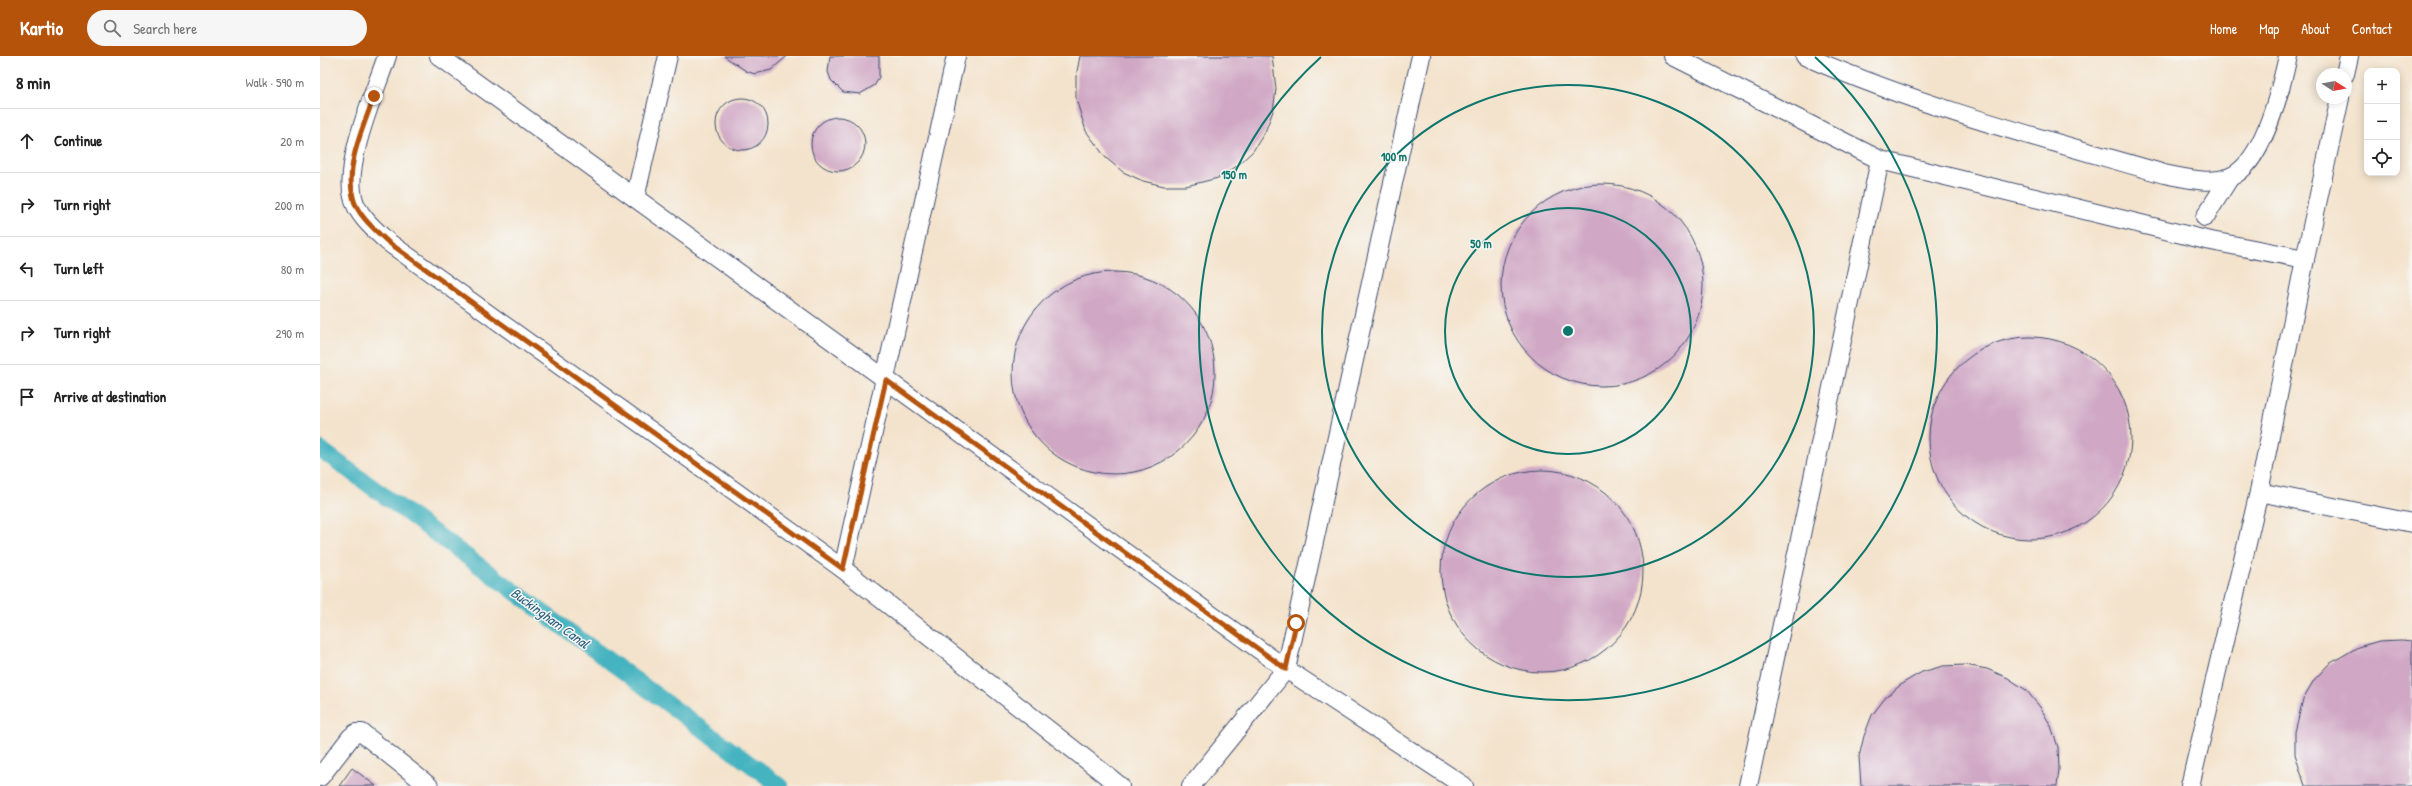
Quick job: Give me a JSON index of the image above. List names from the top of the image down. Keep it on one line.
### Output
{"water":["Buckingham Canal"],"north":"right","page":{"header":"Kartio","search":"Search here","nav":["Home","Map","About","Contact"],"heading":["8 min","Walk · 590 m"],"map_buttons":["+","−"],"list":[["Continue","20 m"],["Turn right","200 m"],["Turn left","80 m"],["Turn right","290 m"],"Arrive at destination"]},"rings":["100 m","150 m","50 m"]}
